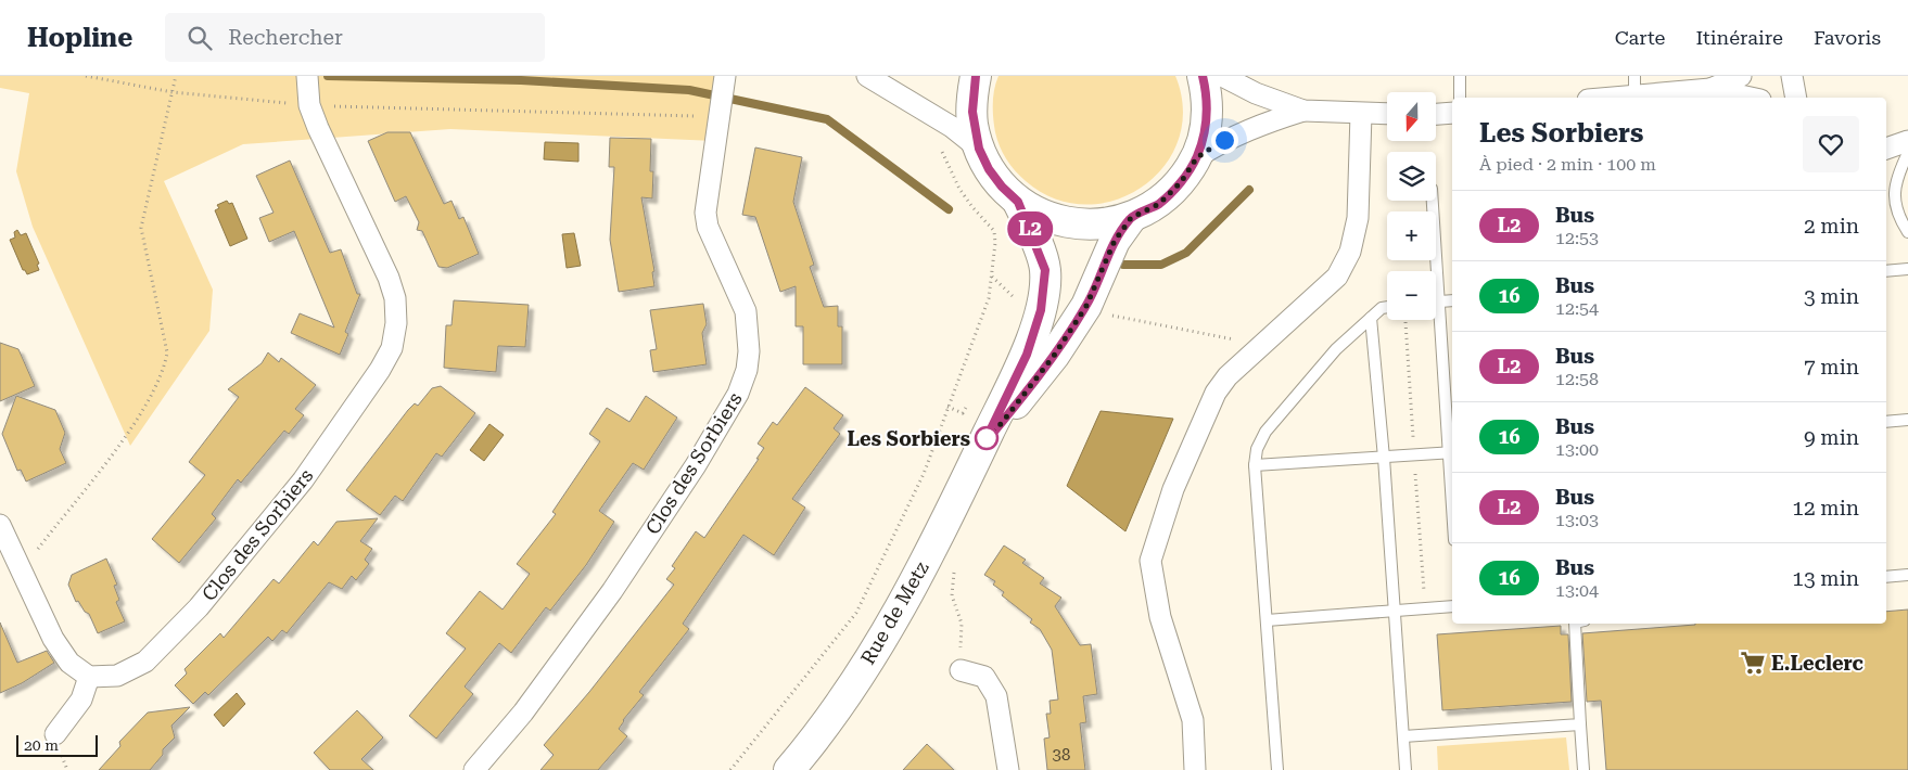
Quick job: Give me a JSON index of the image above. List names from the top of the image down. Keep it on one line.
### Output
{"streets":{"main road":["Rue de Metz"],"street":["Clos des Sorbiers"]},"places":{"other":["Les Sorbiers"],"supermarket":["E.Leclerc"]},"lines":["bus line L2"],"house_numbers":["38"],"scale_bar":"20 m","north":"bottom","page":{"header":"Hopline","search":"Rechercher","nav":["Carte","Itinéraire","Favoris"],"on_map":"L2","map_buttons":["+","−"],"heading":["Les Sorbiers","À pied · 2 min · 100 m"],"list":[{"mark":"L2","name":"Bus","note":"12:53","value":"2 min"},{"mark":"16","name":"Bus","note":"12:54","value":"3 min"},{"mark":"L2","name":"Bus","note":"12:58","value":"7 min"},{"mark":"16","name":"Bus","note":"13:00","value":"9 min"},{"mark":"L2","name":"Bus","note":"13:03","value":"12 min"},{"mark":"16","name":"Bus","note":"13:04","value":"13 min"}],"scale":"20 m"}}
